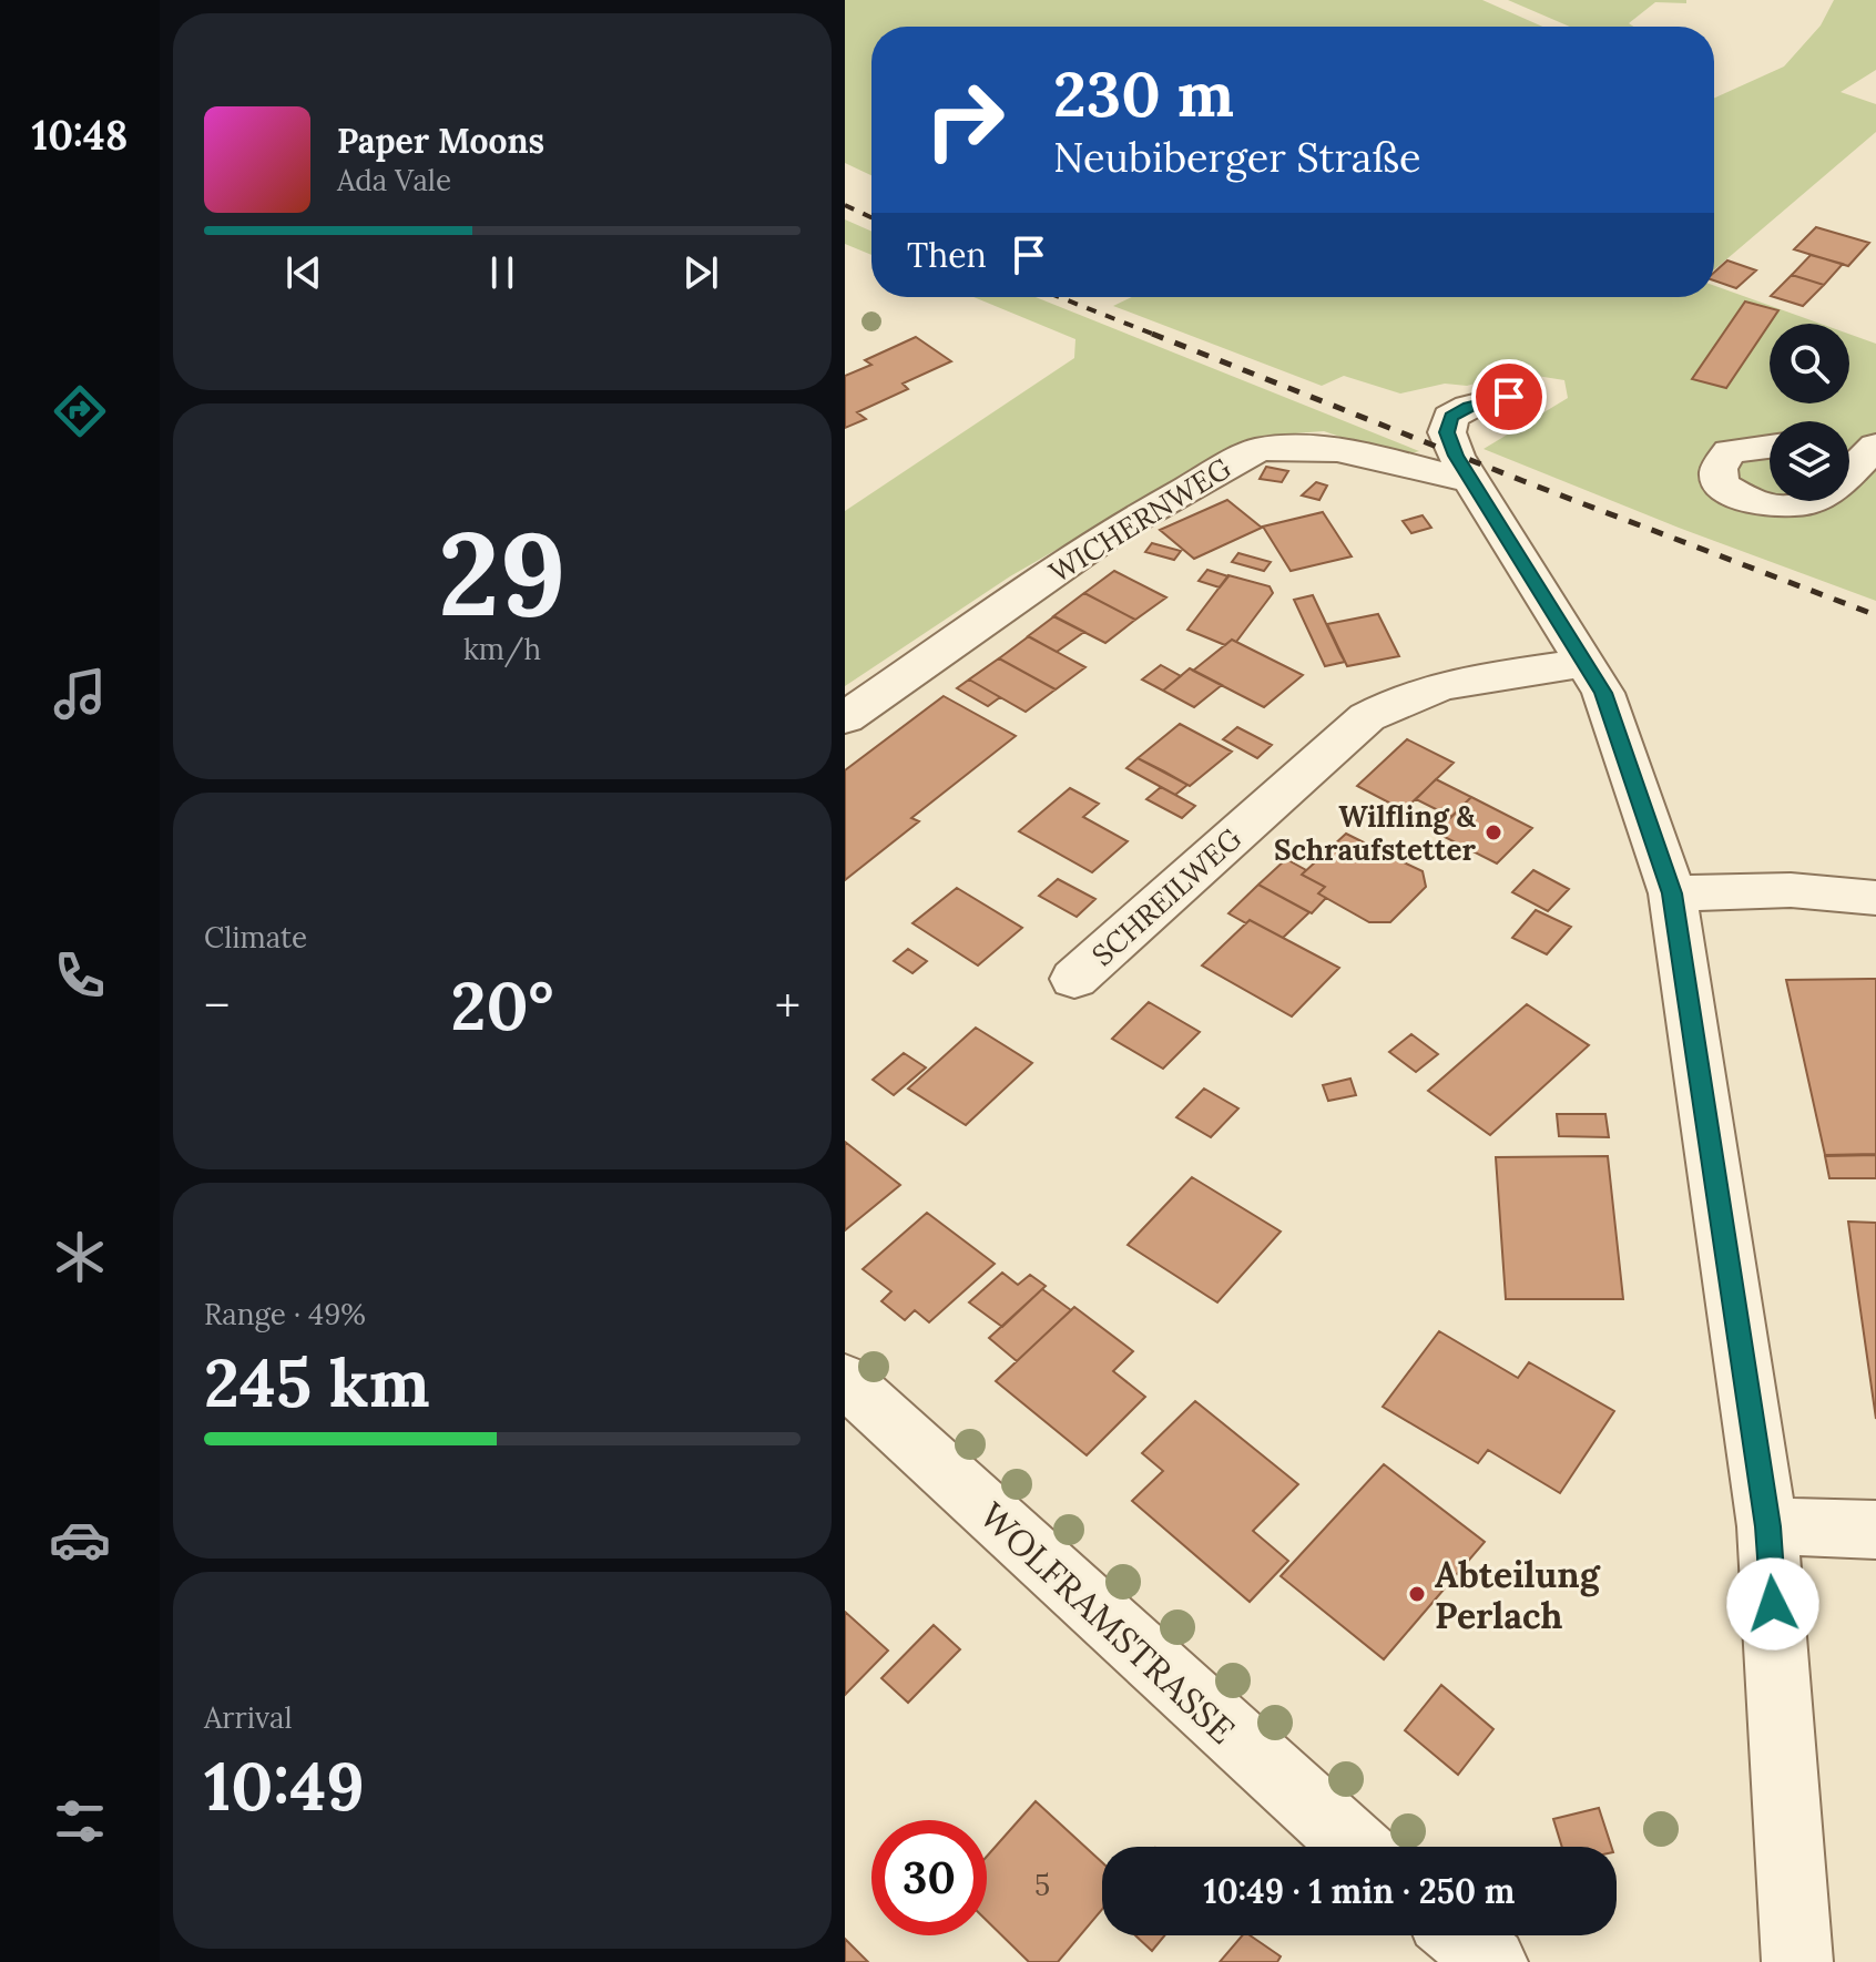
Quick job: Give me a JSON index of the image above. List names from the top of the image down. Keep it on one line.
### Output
{"streets":{"street":["WICHERNWEG","SCHREILWEG","WOLFRAMSTRASSE"]},"places":["Wilfling & Schraufstetter","Abteilung Perlach"],"house_numbers":["5"],"page":{"tabs":"10:48","turn":["230 m","Neubiberger Straße"],"song":["Paper Moons","Ada Vale"],"then":"Then","tile":[["29","km/h"],"Climate",["Range · 49%","245 km"],["Arrival","10:49"]],"heat":["−","20°","+"],"limit":"30","trip":"10:49 · 1 min · 250 m"}}
